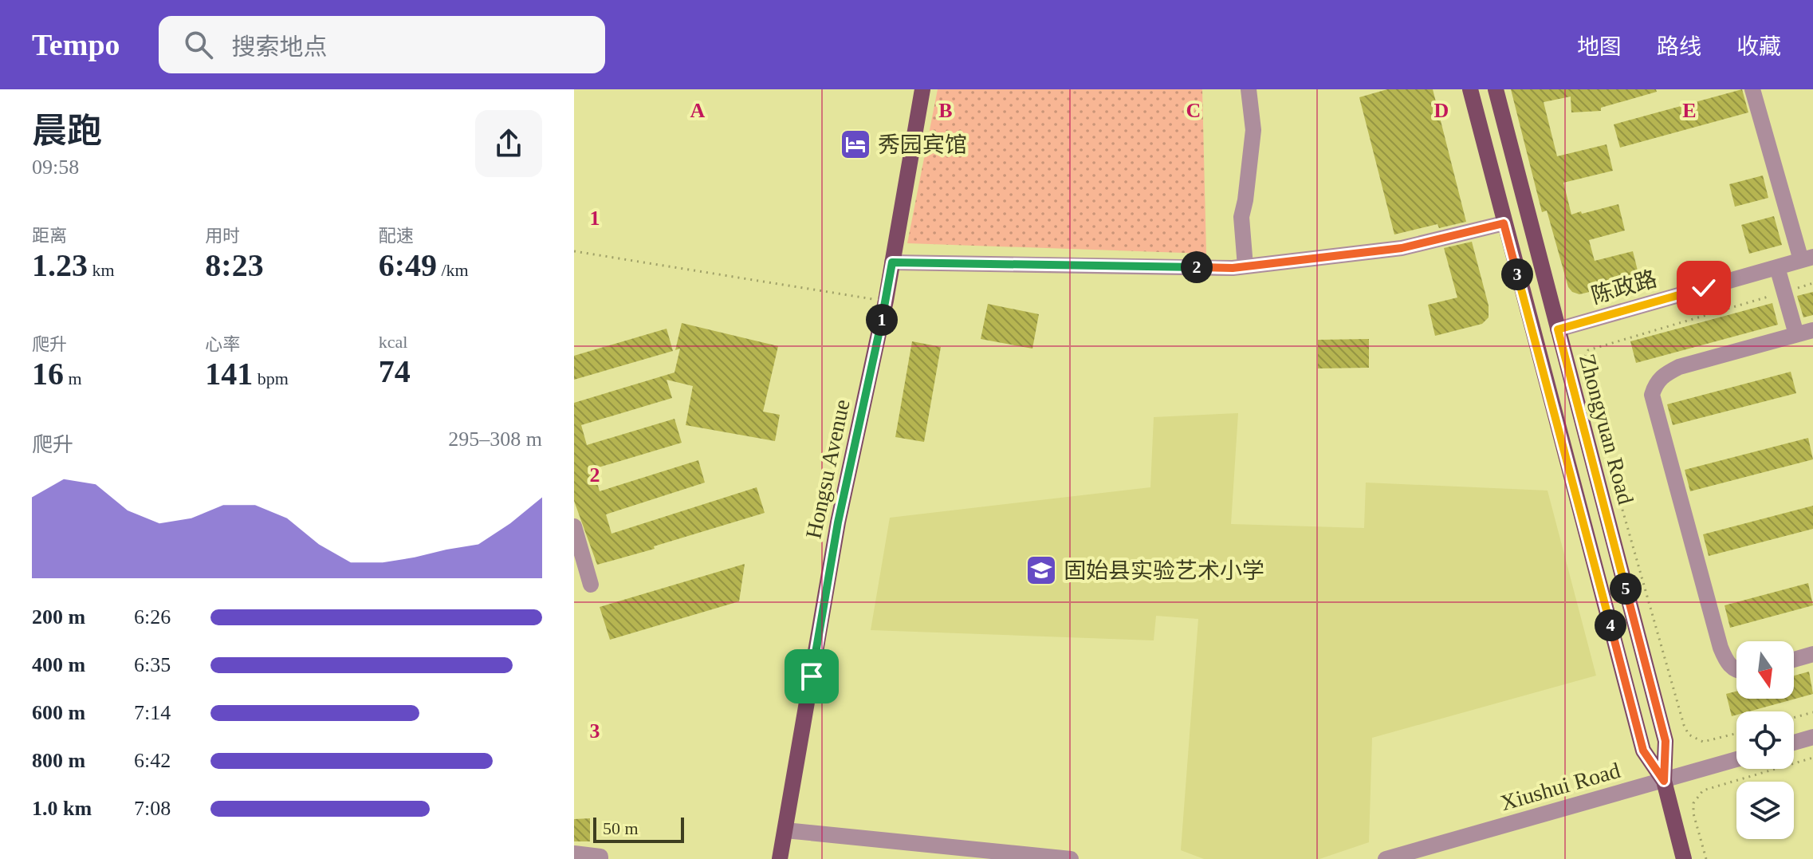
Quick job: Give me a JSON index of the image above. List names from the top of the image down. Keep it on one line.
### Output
{"streets":{"main road":["Zhongyuan Road","Hongsu Avenue"],"street":["陈政路","Xiushui Road"]},"crossings":[["陈政路","Zhongyuan Road"],["Zhongyuan Road","Xiushui Road"]],"places":{"hotel":["秀园宾馆"],"school or university":["固始县实验艺术小学"]},"scale_bar":"50 m","north":"bottom","page":{"header":"Tempo","search":"搜索地点","nav":["地图","路线","收藏"],"heading":["晨跑","09:58"],"stats":[["距离","1.23 km"],["用时","8:23"],["配速","6:49 /km"],["爬升","16 m"],["心率","141 bpm"],["kcal","74"]],"pins":["2","3","1","5","4"],"chart":["爬升","295–308 m"],"list":[{"name":"200 m","note":"6:26"},{"name":"400 m","note":"6:35"},{"name":"600 m","note":"7:14"},{"name":"800 m","note":"6:42"},{"name":"1.0 km","note":"7:08"}],"scale":"50 m"},"grid":{"columns":["A","B","C","D","E"],"rows":["1","2","3"]}}
